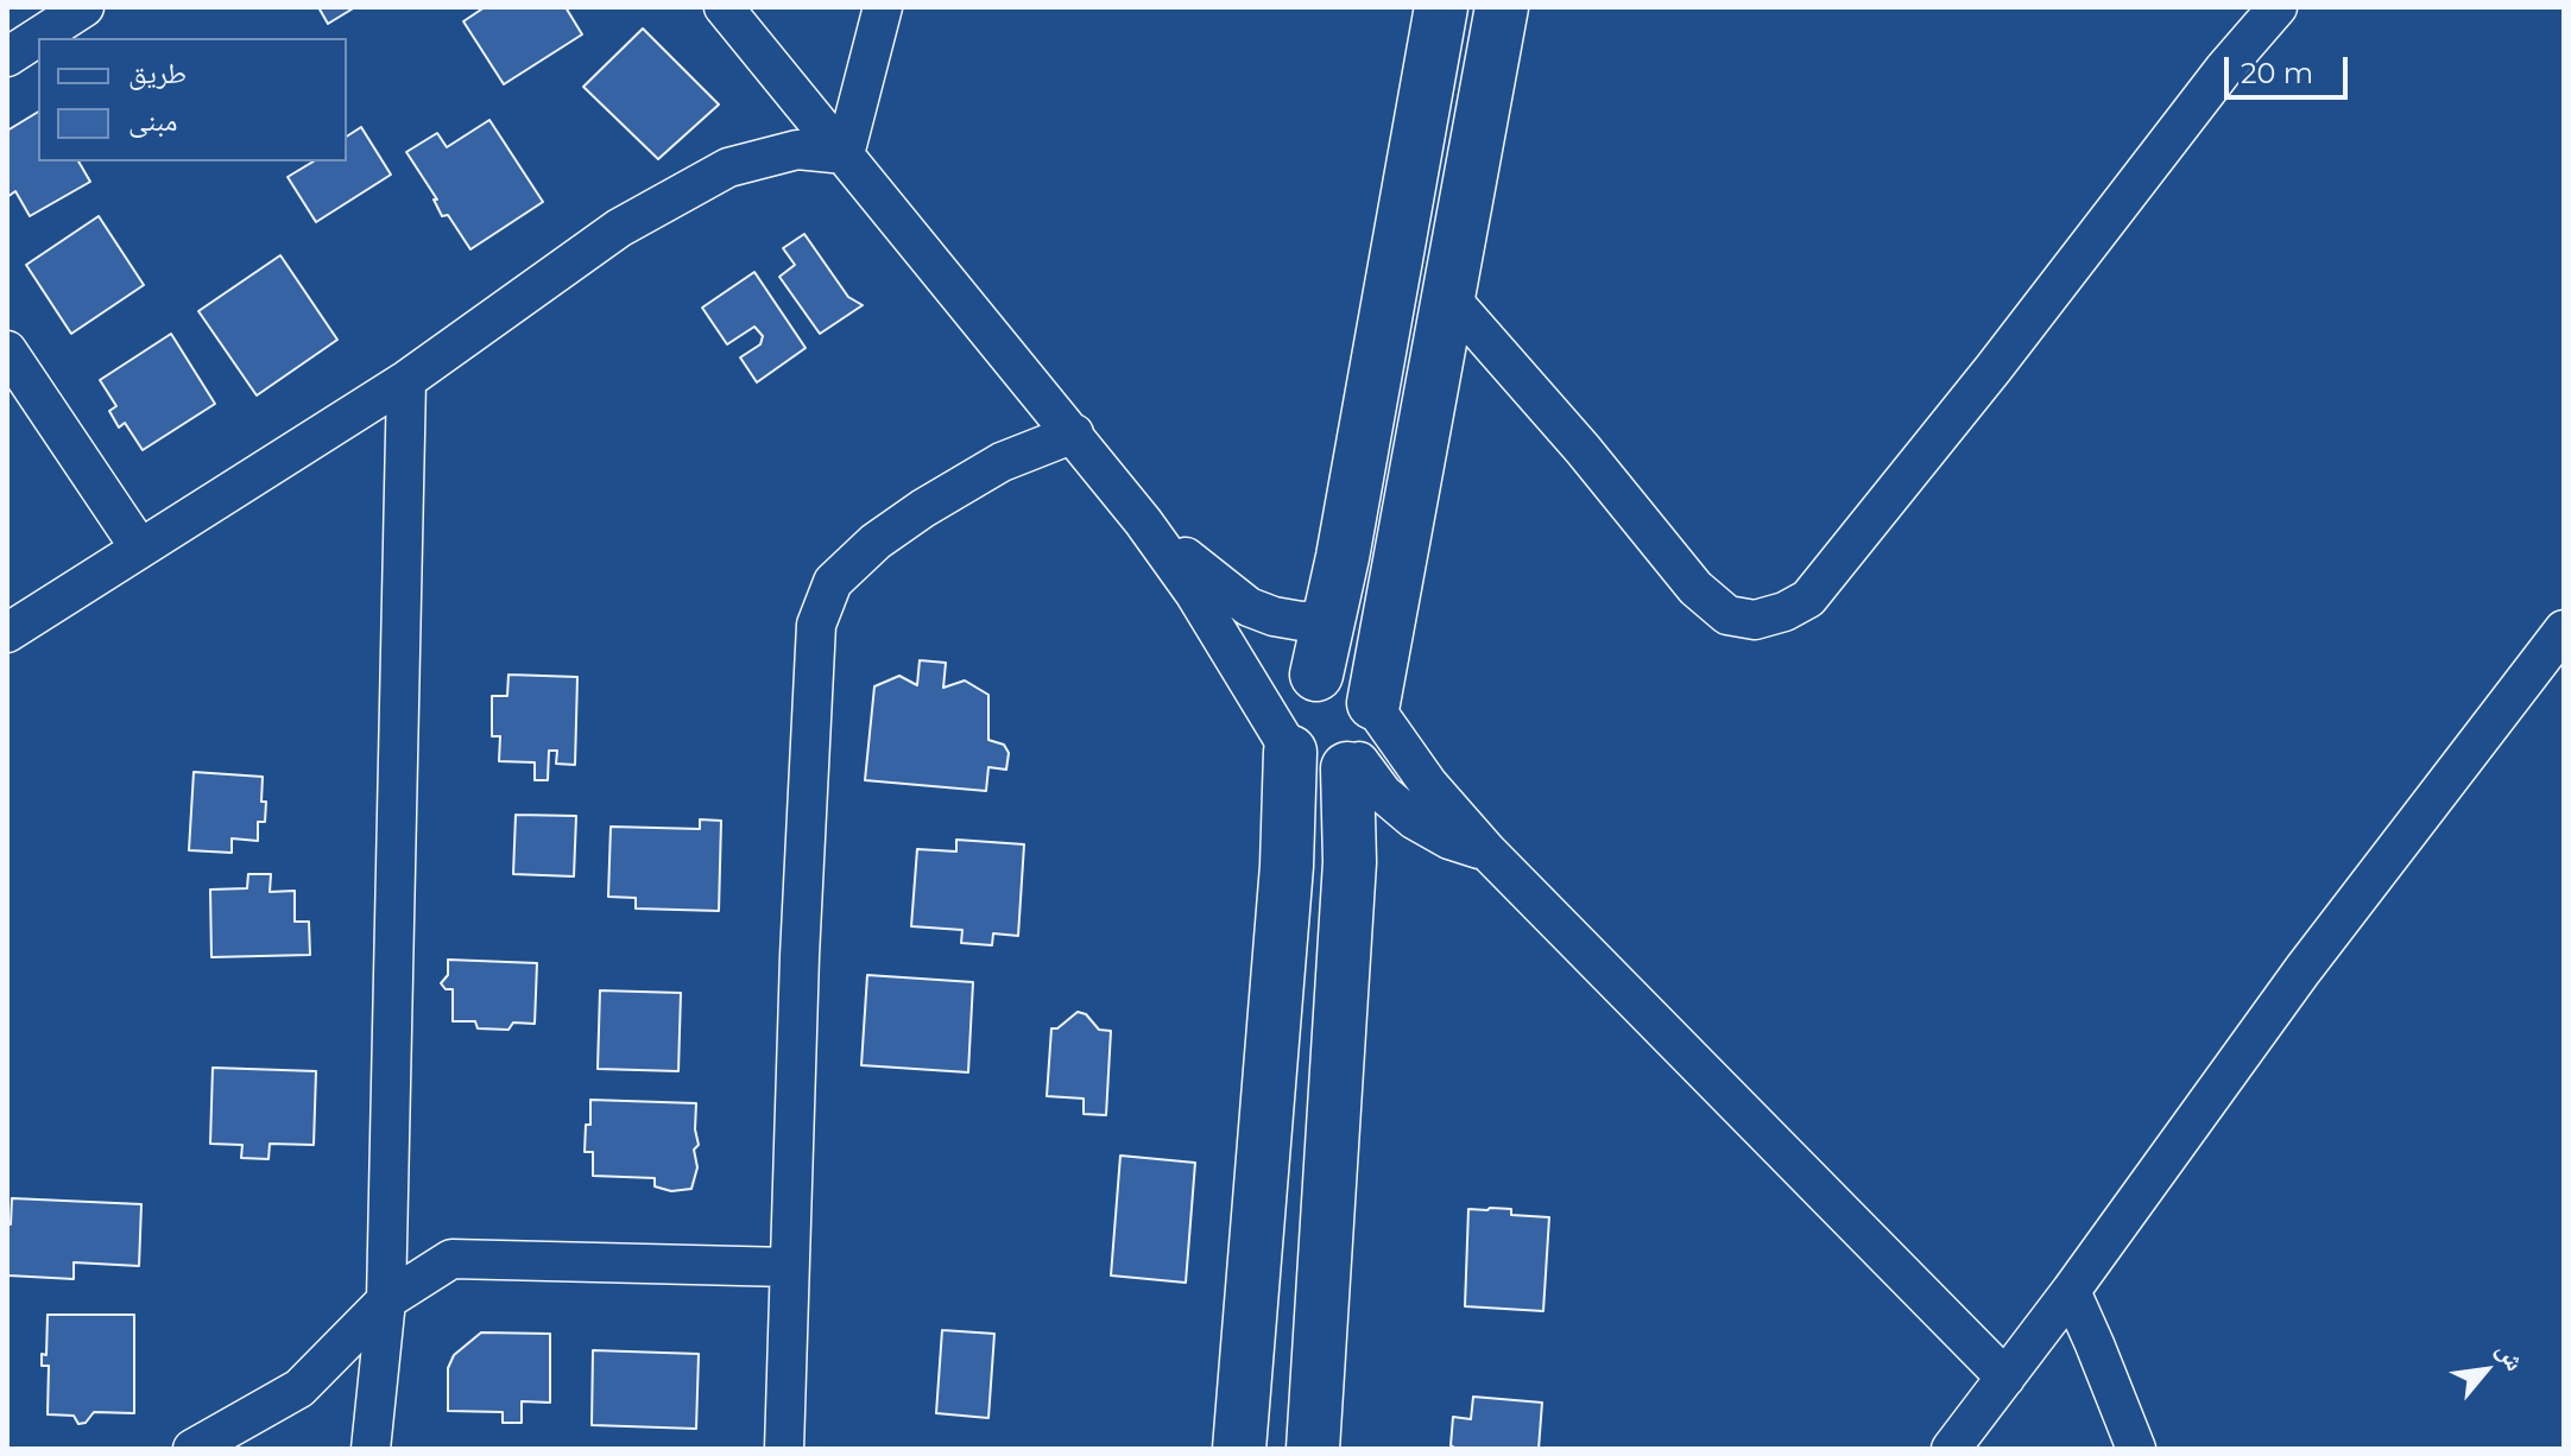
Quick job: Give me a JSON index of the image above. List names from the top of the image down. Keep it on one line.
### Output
{"legend":["طريق","مبنى"],"scale_bar":"20 m","north":"top right"}
